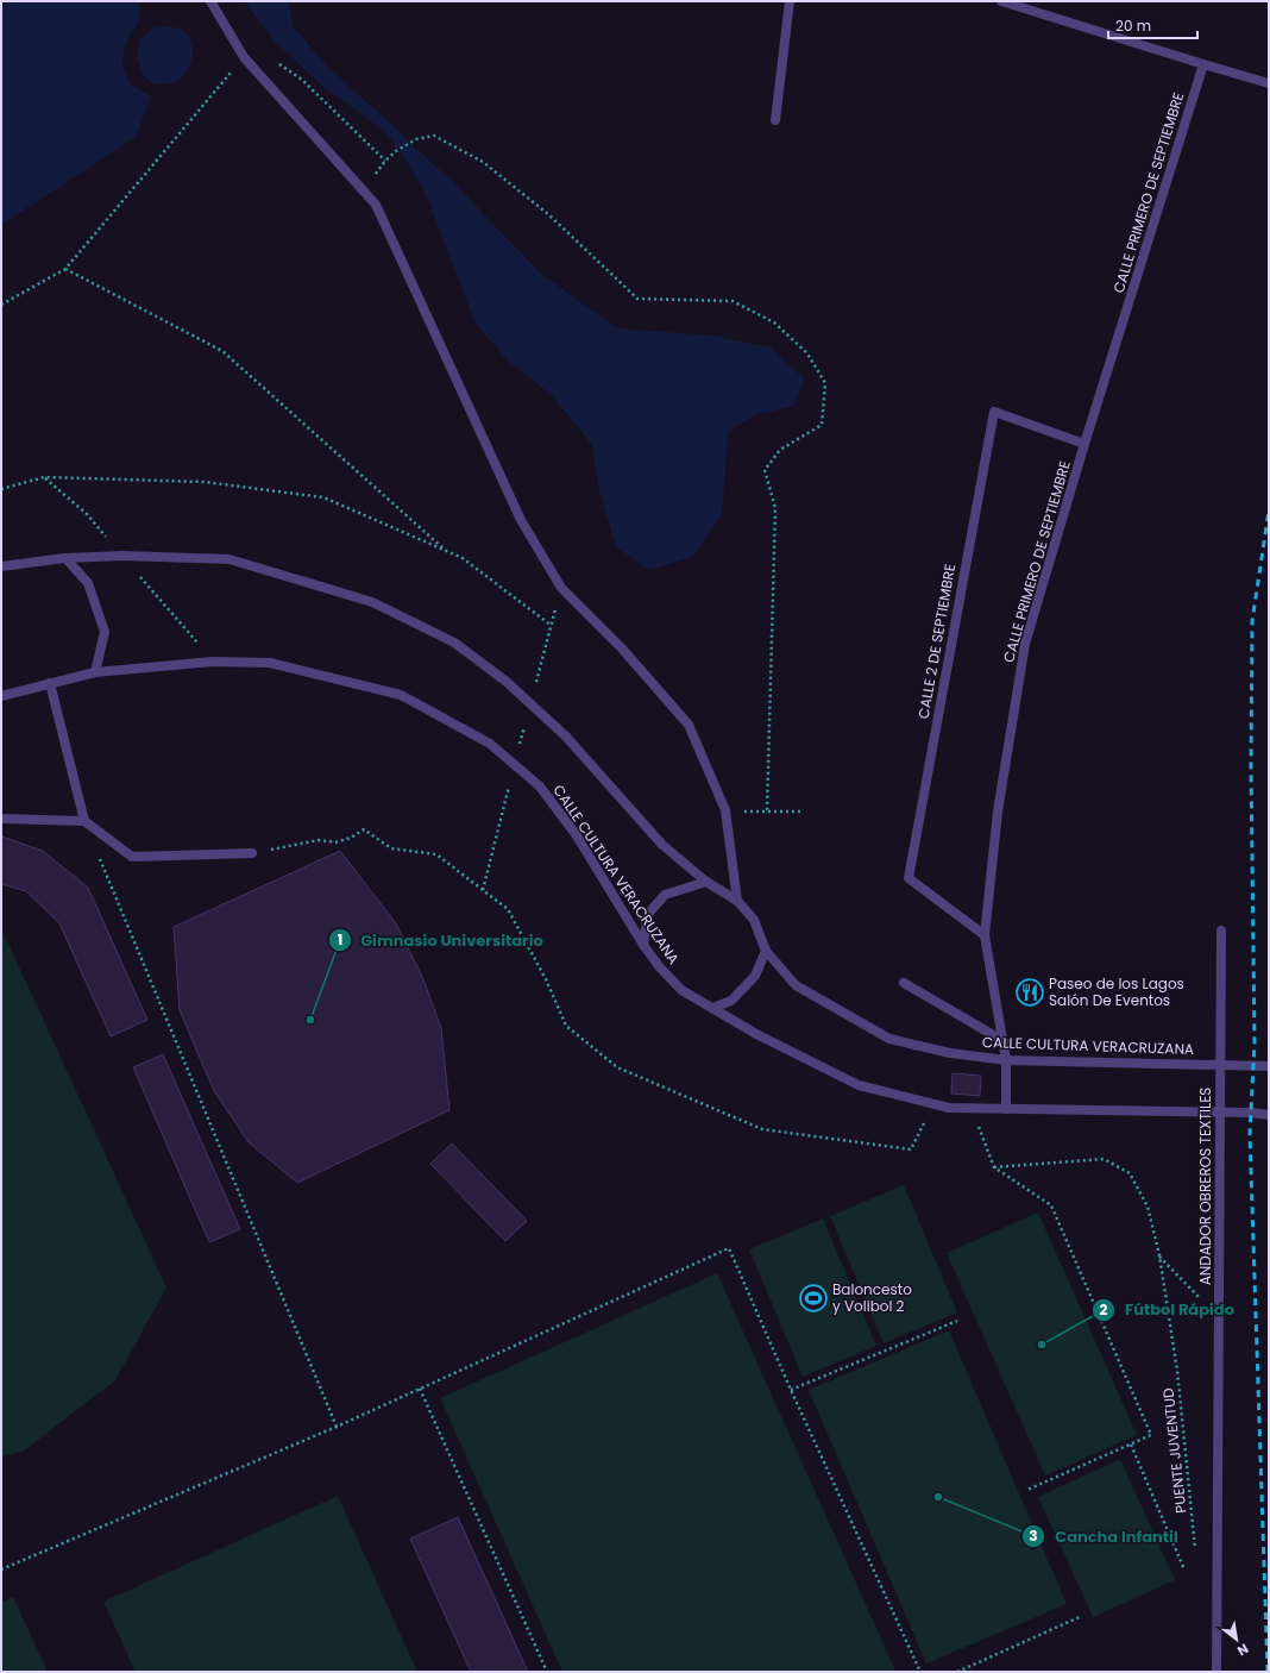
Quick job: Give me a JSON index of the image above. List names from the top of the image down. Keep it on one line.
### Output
{"streets":{"street":["CALLE PRIMERO DE SEPTIEMBRE","CALLE 2 DE SEPTIEMBRE","CALLE CULTURA VERACRUZANA","ANDADOR OBREROS TEXTILES"],"path":["PUENTE JUVENTUD"]},"crossings":[["CALLE PRIMERO DE SEPTIEMBRE","CALLE 2 DE SEPTIEMBRE"],["CALLE PRIMERO DE SEPTIEMBRE","CALLE CULTURA VERACRUZANA"],["CALLE CULTURA VERACRUZANA","ANDADOR OBREROS TEXTILES"]],"places":{"restaurant":["Paseo de los Lagos Salón De Eventos"],"other":["Gimnasio Universitario","Fútbol Rápido","Cancha Infantil"],"sports":["Baloncesto y Volibol 2"]},"scale_bar":"20 m","north":"bottom right"}
